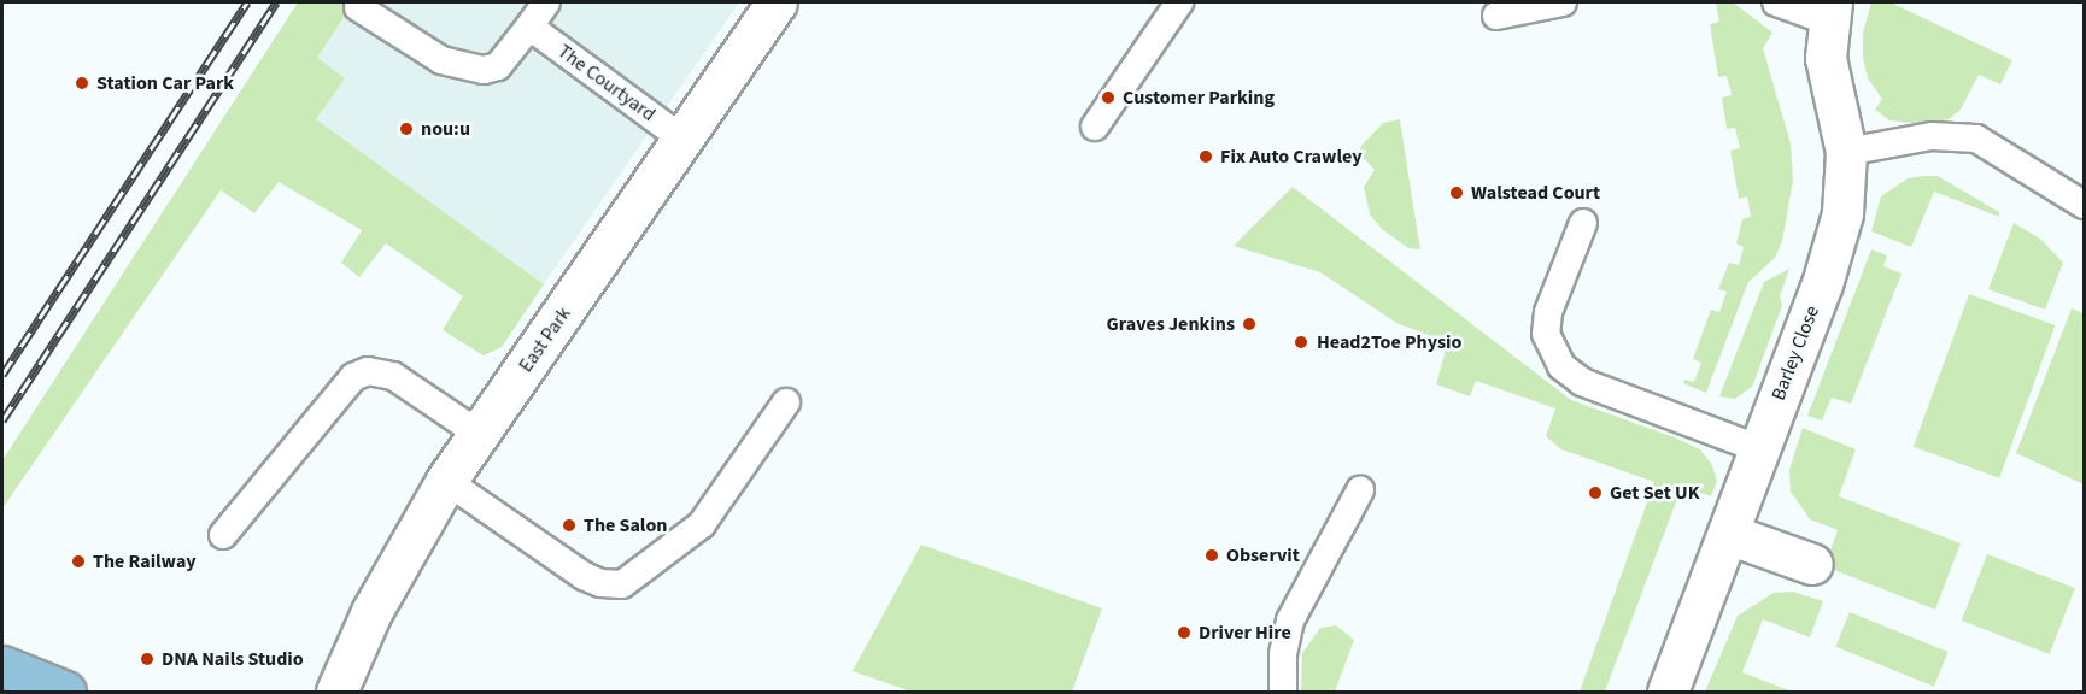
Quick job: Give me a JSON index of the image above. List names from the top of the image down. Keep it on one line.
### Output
{"streets":{"street":["East Park","Barley Close"],"lane":["The Courtyard"]},"crossings":[["The Courtyard","East Park"]],"places":["Station Car Park","Customer Parking","nou:u","Fix Auto Crawley","Walstead Court","Graves Jenkins","Head2Toe Physio","Get Set UK","The Salon","Observit","The Railway","Driver Hire","DNA Nails Studio"]}
